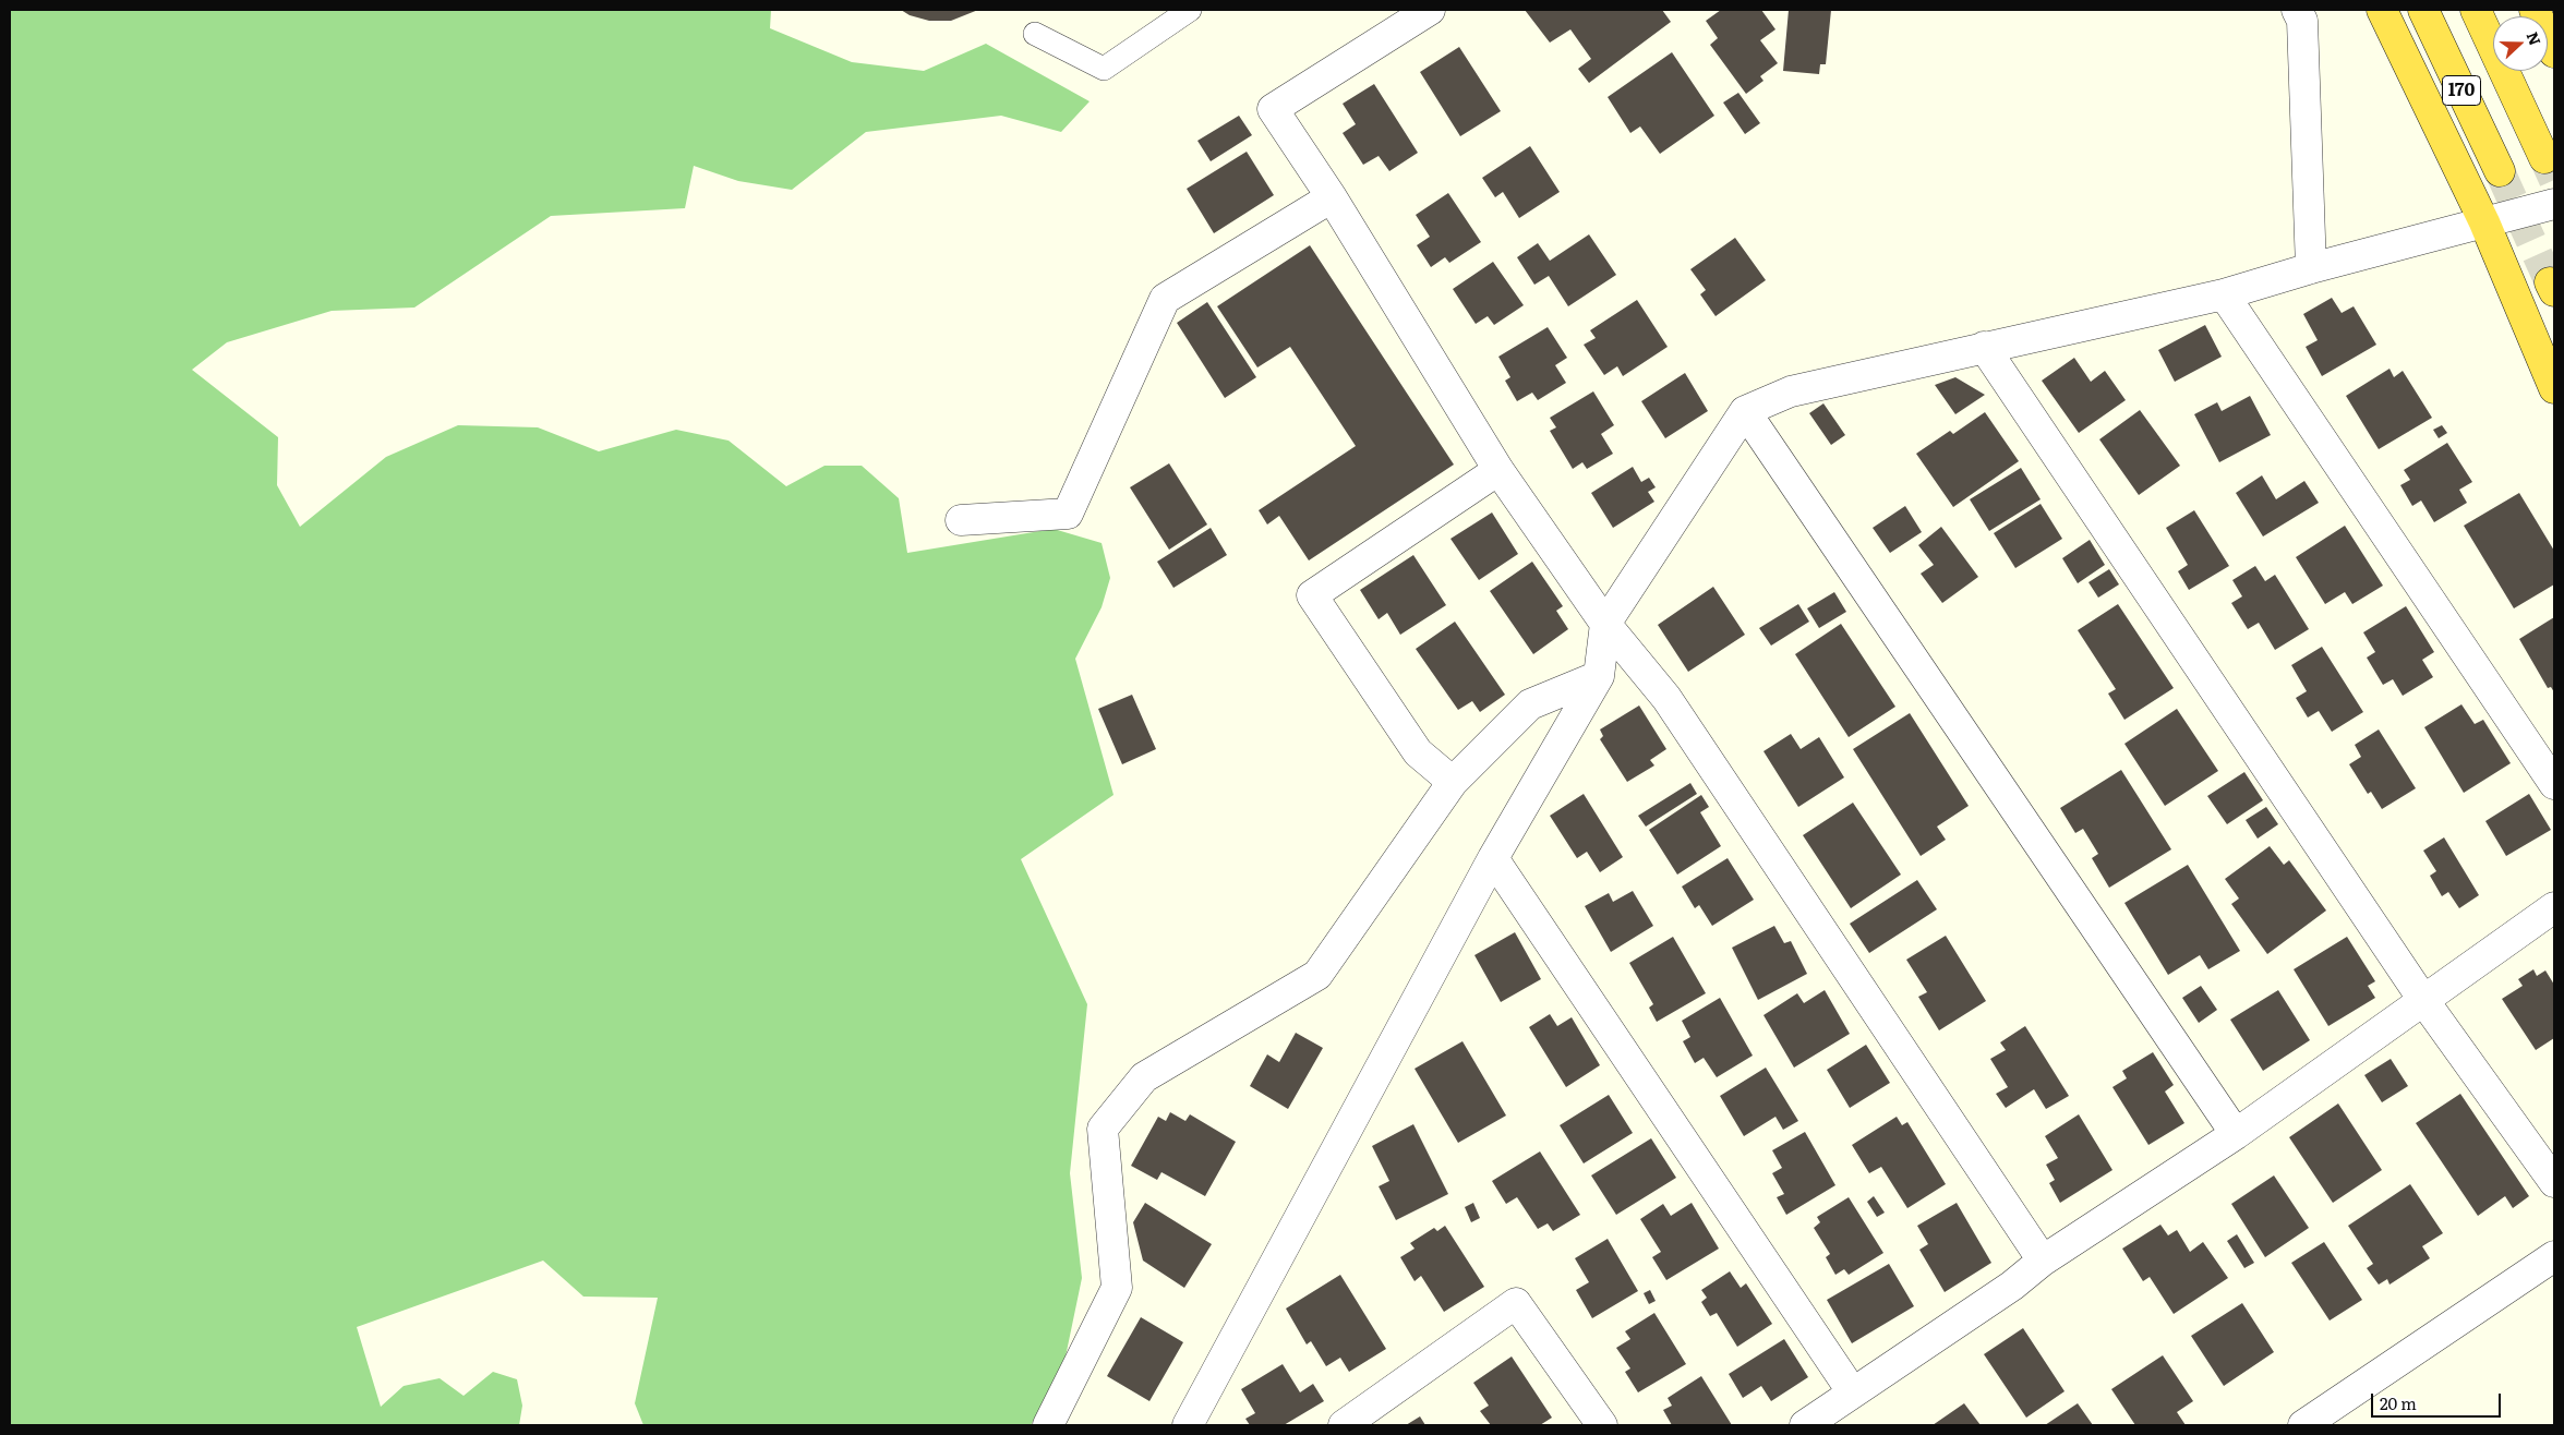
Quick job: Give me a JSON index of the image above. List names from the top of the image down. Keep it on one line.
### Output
{"streets":{"highway":["170"]},"scale_bar":"20 m","north":"right"}
